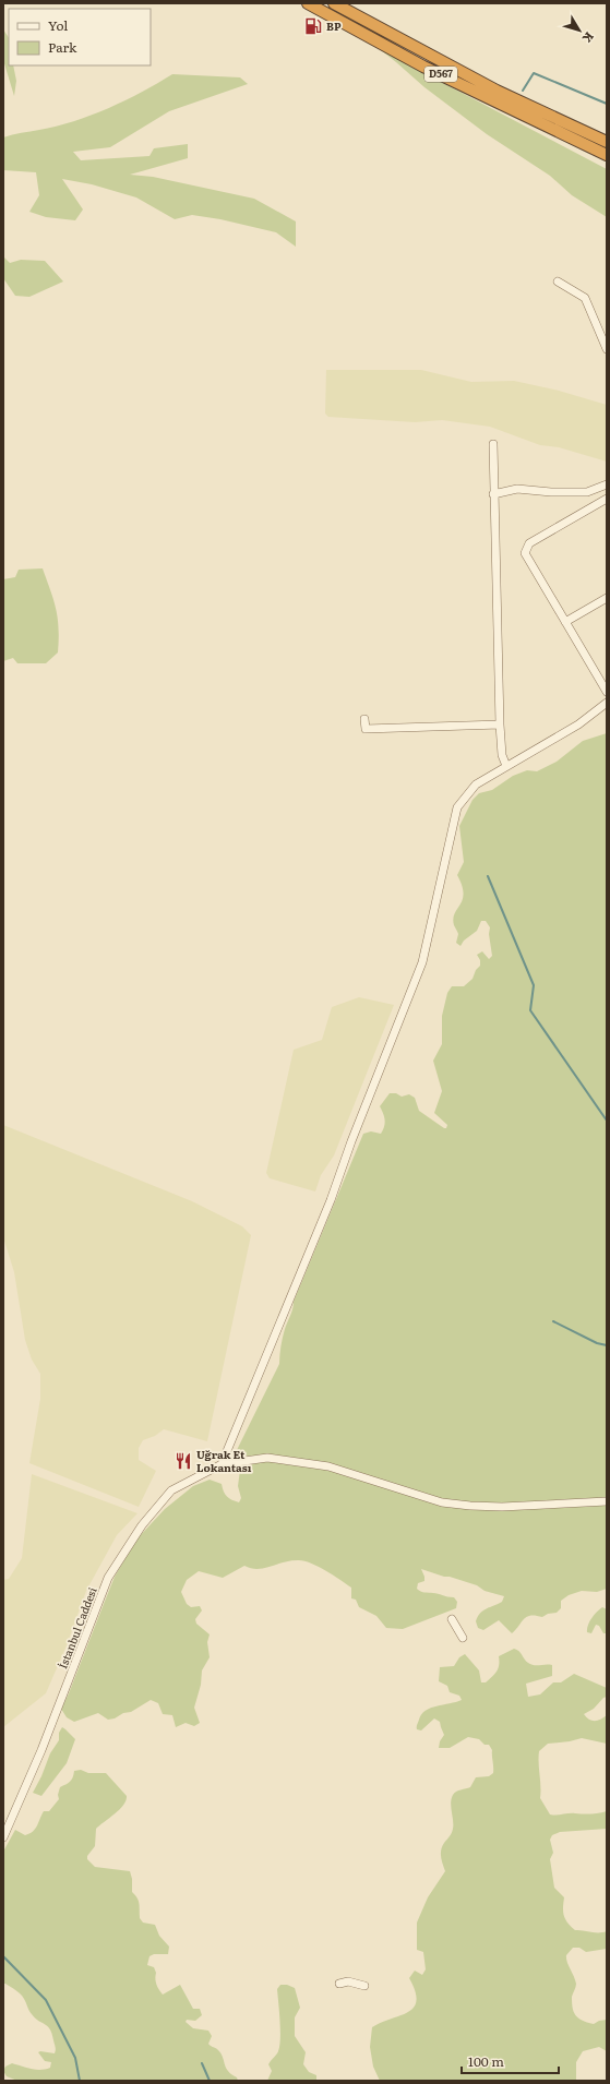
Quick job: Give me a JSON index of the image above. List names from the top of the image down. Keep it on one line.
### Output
{"streets":{"highway":["D567"],"street":["İstanbul Caddesi"]},"places":{"fuel station":["BP"],"restaurant":["Uğrak Et Lokantası"]},"legend":["Yol","Park"],"scale_bar":"100 m","north":"bottom right"}
